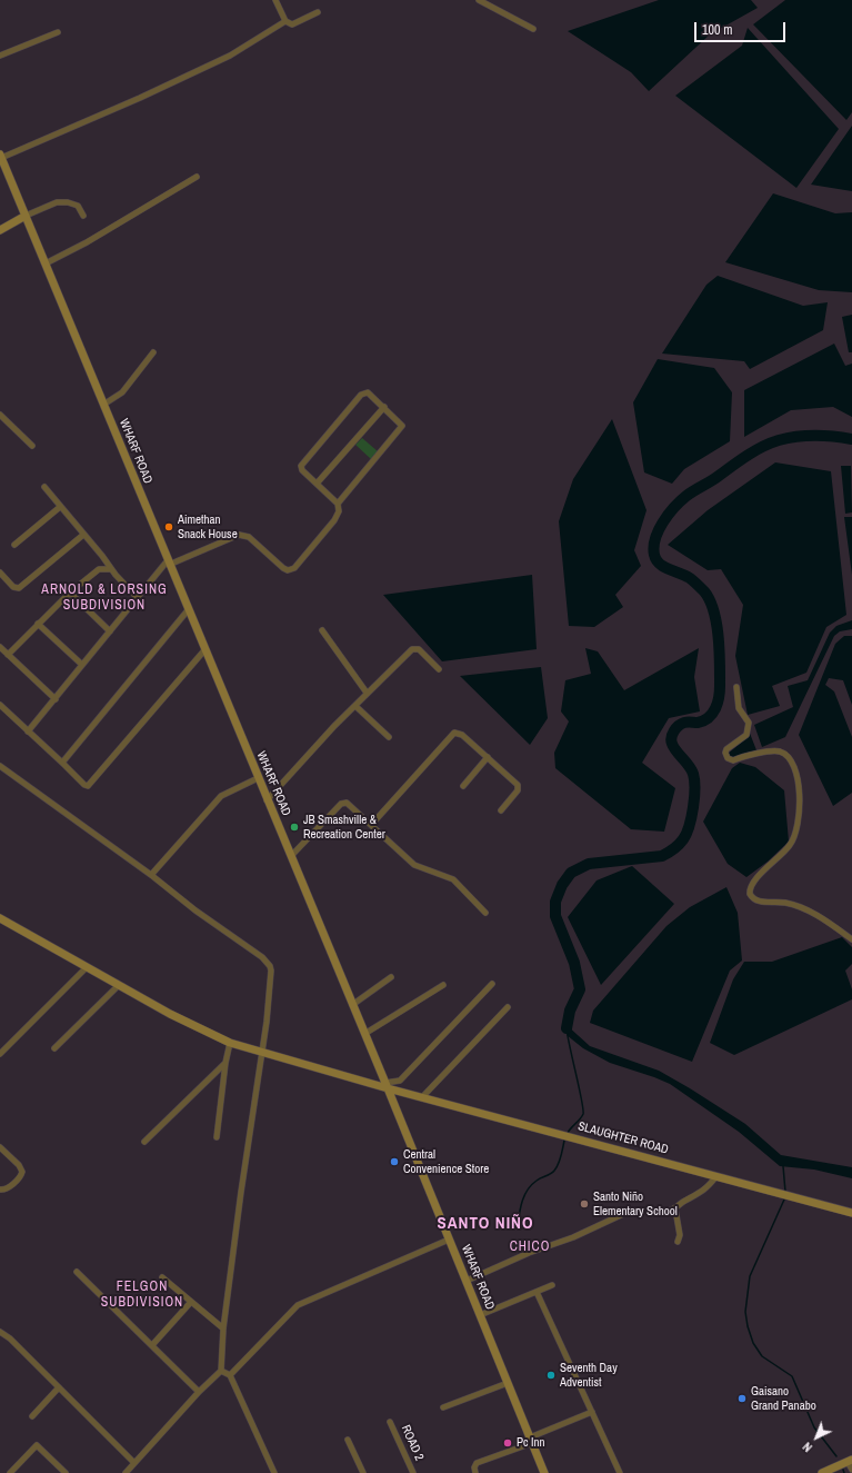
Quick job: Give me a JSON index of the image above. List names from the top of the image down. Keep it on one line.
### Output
{"streets":{"main road":["WHARF ROAD","SLAUGHTER ROAD"],"street":["ROAD 2"]},"crossings":[["WHARF ROAD","SLAUGHTER ROAD"]],"districts":["ARNOLD & LORSING SUBDIVISION","SANTO NIÑO","CHICO","FELGON SUBDIVISION"],"places":["Aimethan Snack House","JB Smashville & Recreation Center","Central Convenience Store","Santo Niño Elementary School","Seventh Day Adventist","Gaisano Grand Panabo","Pc Inn"],"scale_bar":"100 m","north":"bottom left"}
